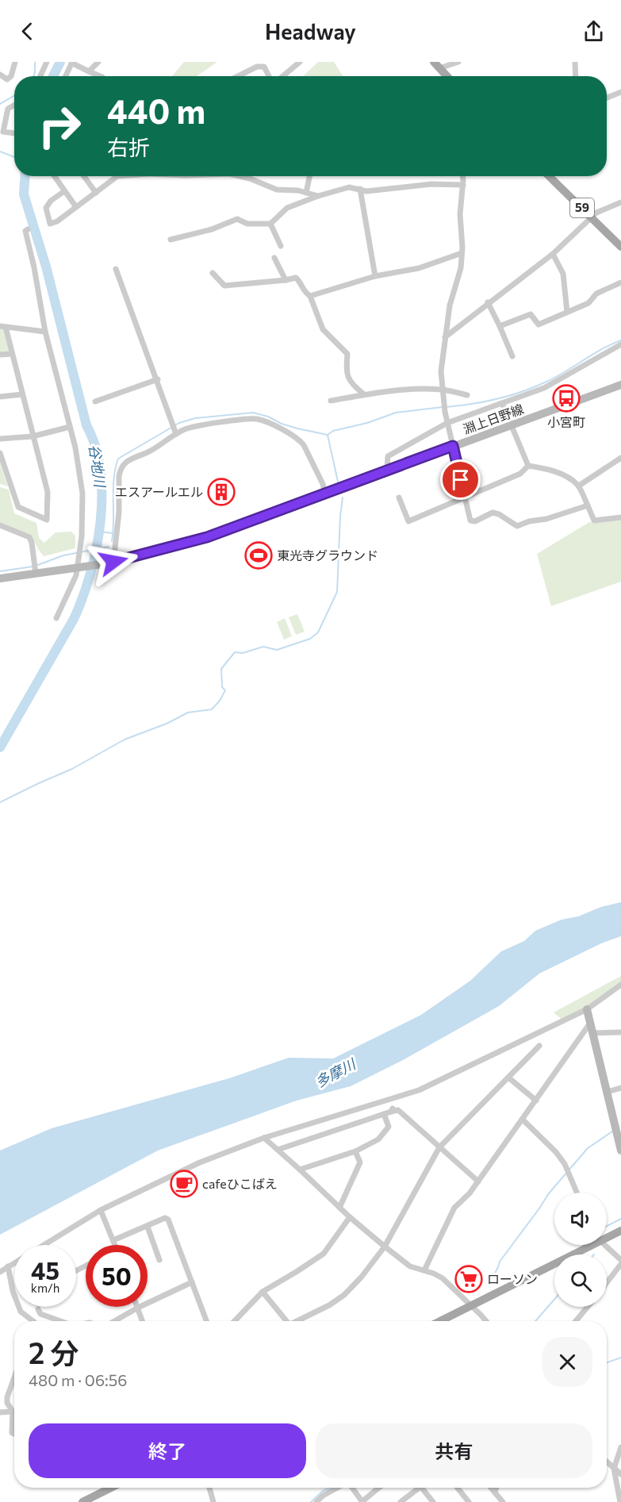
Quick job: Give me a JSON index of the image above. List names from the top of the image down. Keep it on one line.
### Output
{"streets":{"main road":["59","淵上日野線"]},"water":["谷地川","多摩川"],"places":{"bus stop":["小宮町"],"building":["エスアールエル"],"sports":["東光寺グラウンド"],"cafe":["cafeひこばえ"],"supermarket":["ローソン"]},"page":{"header":"Headway","turn":["440 m","右折"],"speed":"45 km/h","limit":"50","heading":["2 分","480 m · 06:56"],"buttons":["終了","共有"]}}
